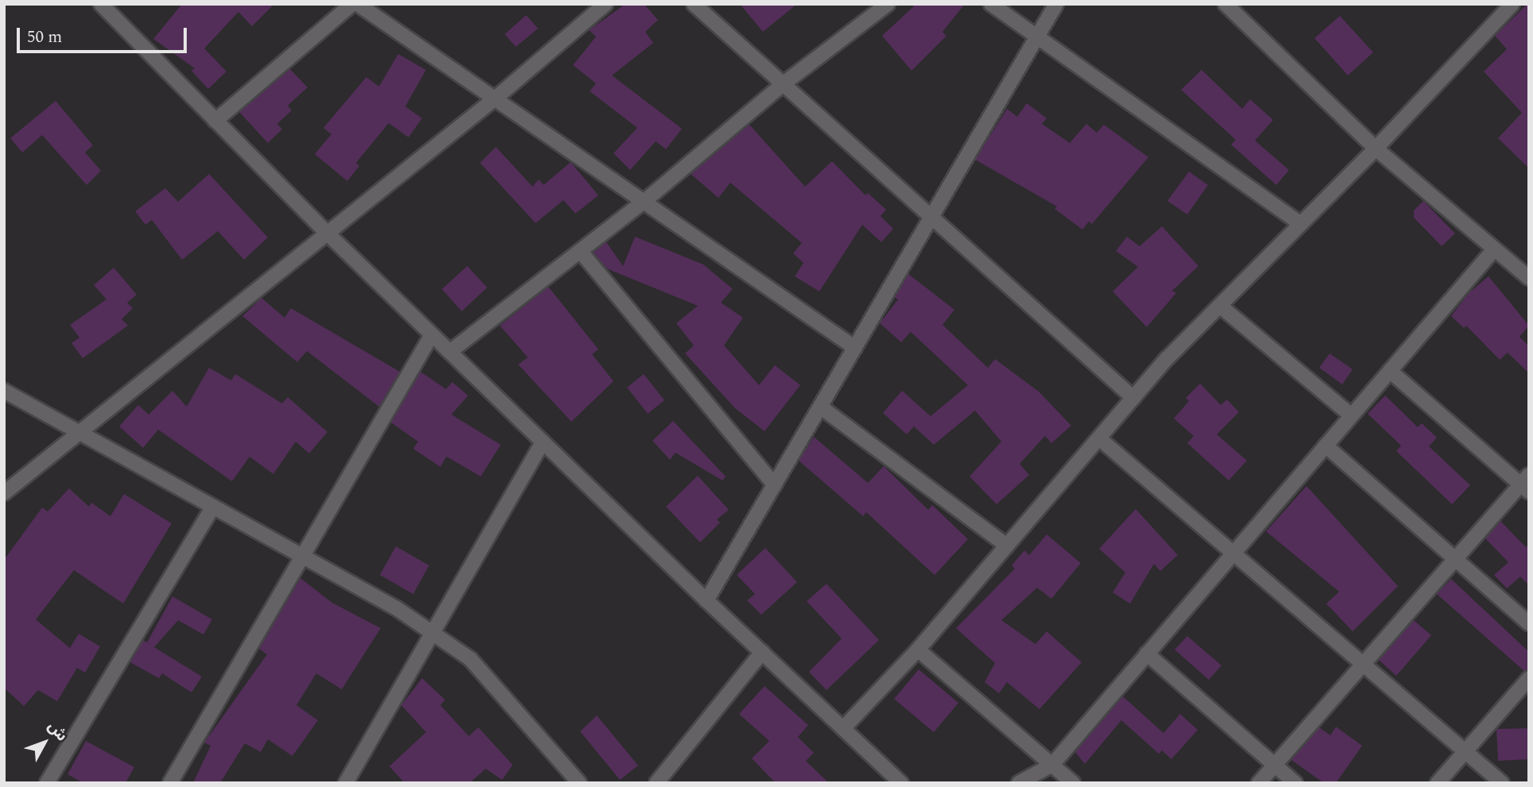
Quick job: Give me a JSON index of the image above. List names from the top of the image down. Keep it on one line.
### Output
{"scale_bar":"50 m","north":"top right"}
